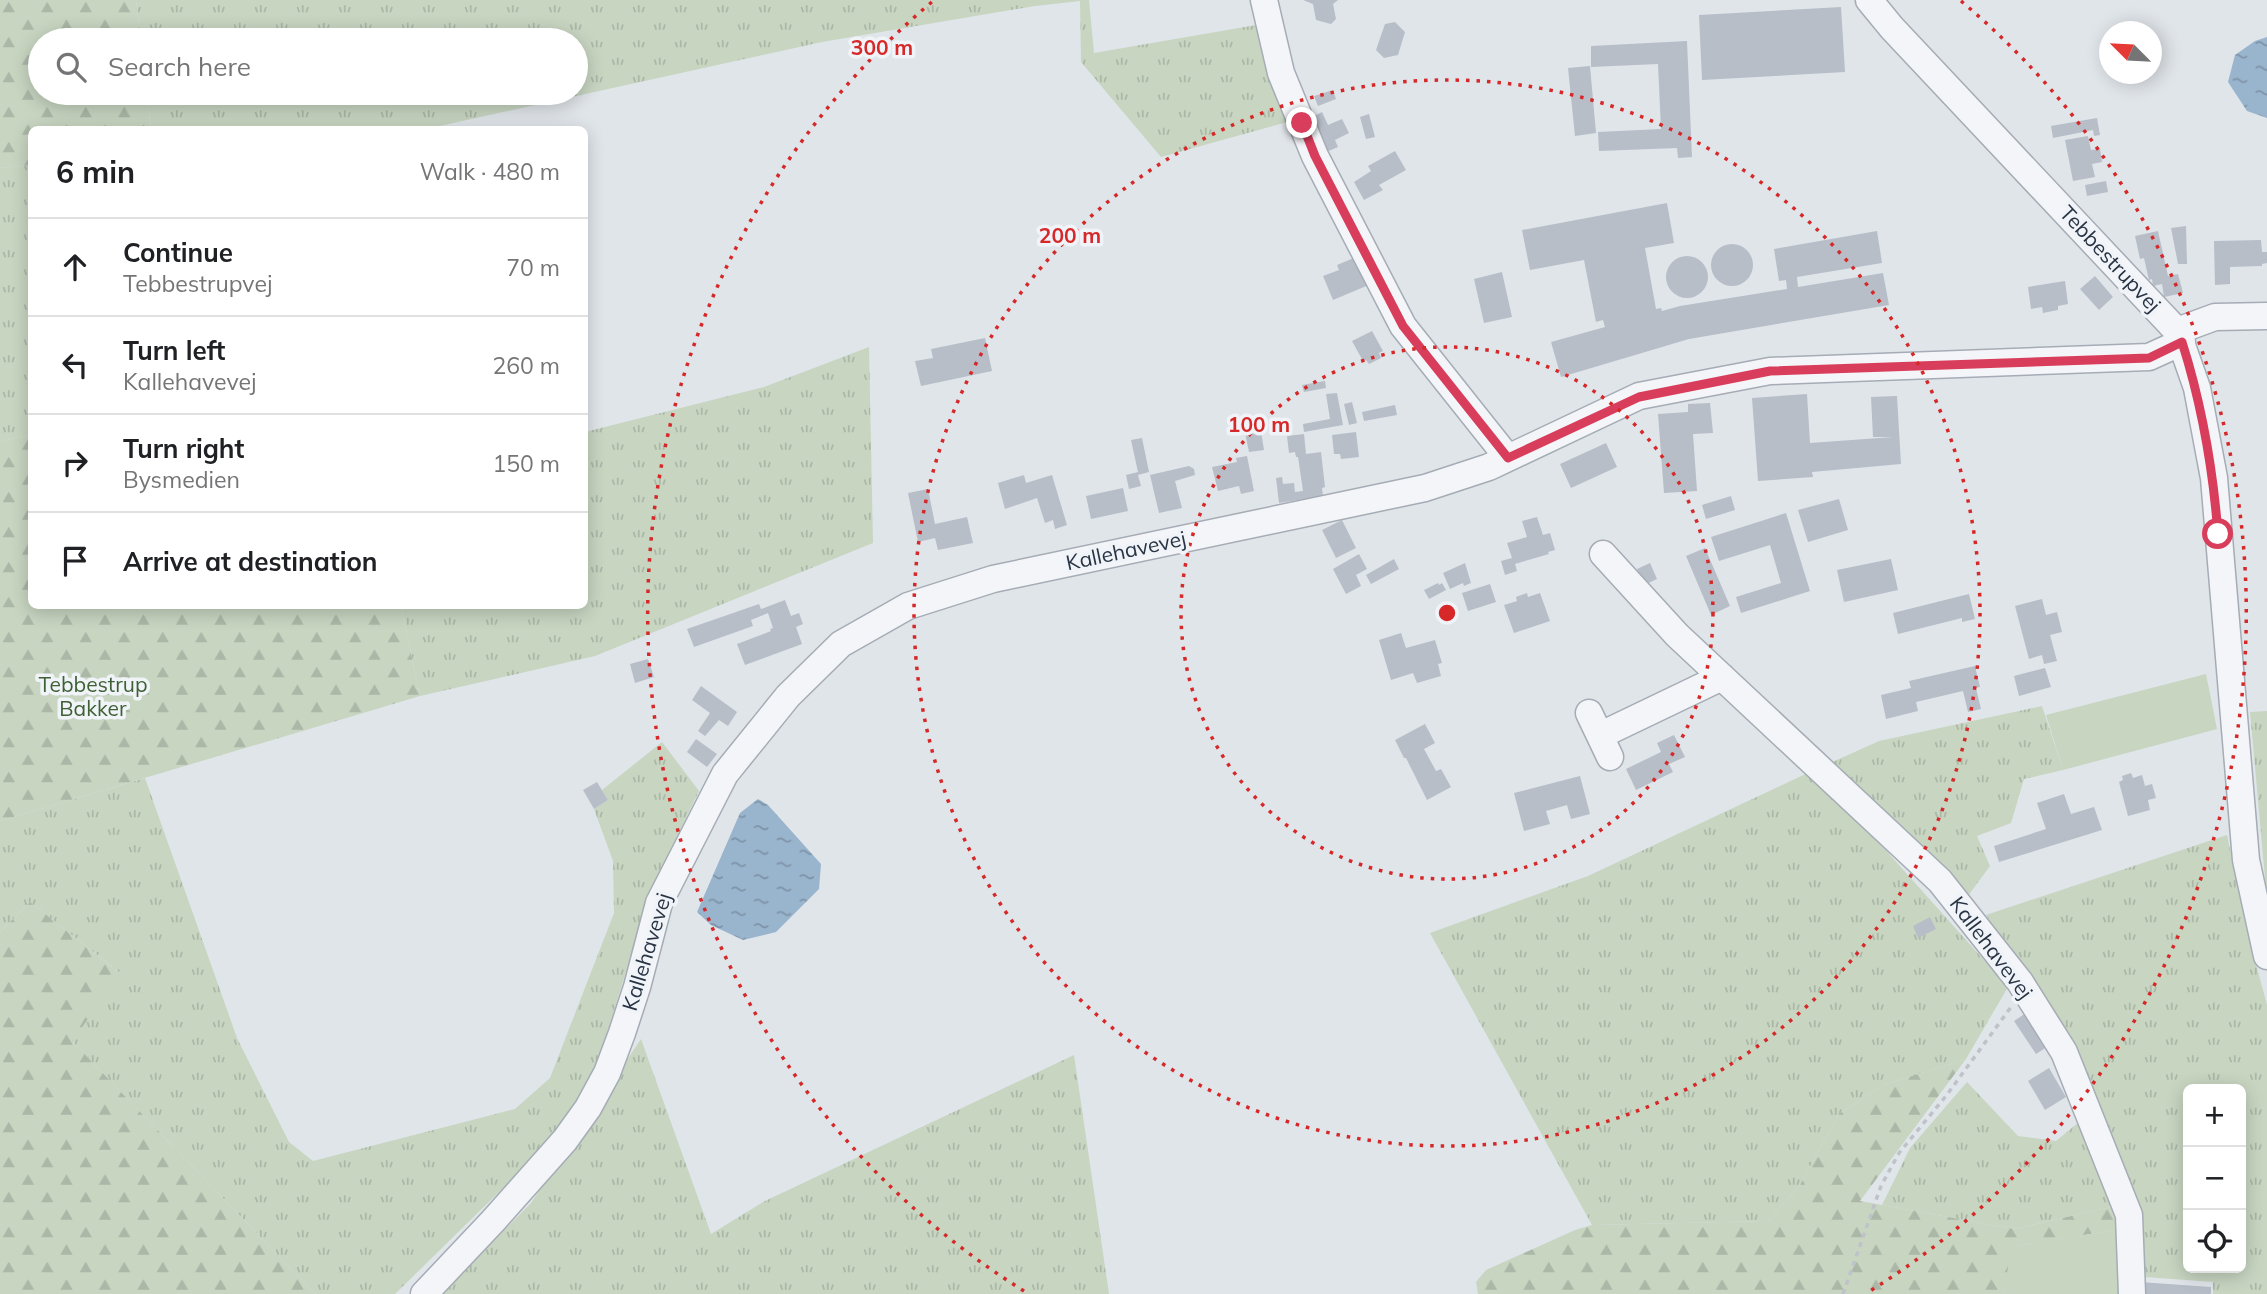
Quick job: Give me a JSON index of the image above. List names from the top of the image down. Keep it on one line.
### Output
{"streets":{"street":["Tebbestrupvej","Kallehavevej"]},"crossings":[["Tebbestrupvej","Kallehavevej"]],"parks":["Tebbestrup Bakker"],"north":"top left","page":{"search":"Search here","heading":["6 min","Walk · 480 m"],"list":[["Continue","Tebbestrupvej","70 m"],["Turn left","Kallehavevej","260 m"],["Turn right","Bysmedien","150 m"],"Arrive at destination"],"map_buttons":["+","−"]},"rings":["300 m","200 m","100 m"]}
